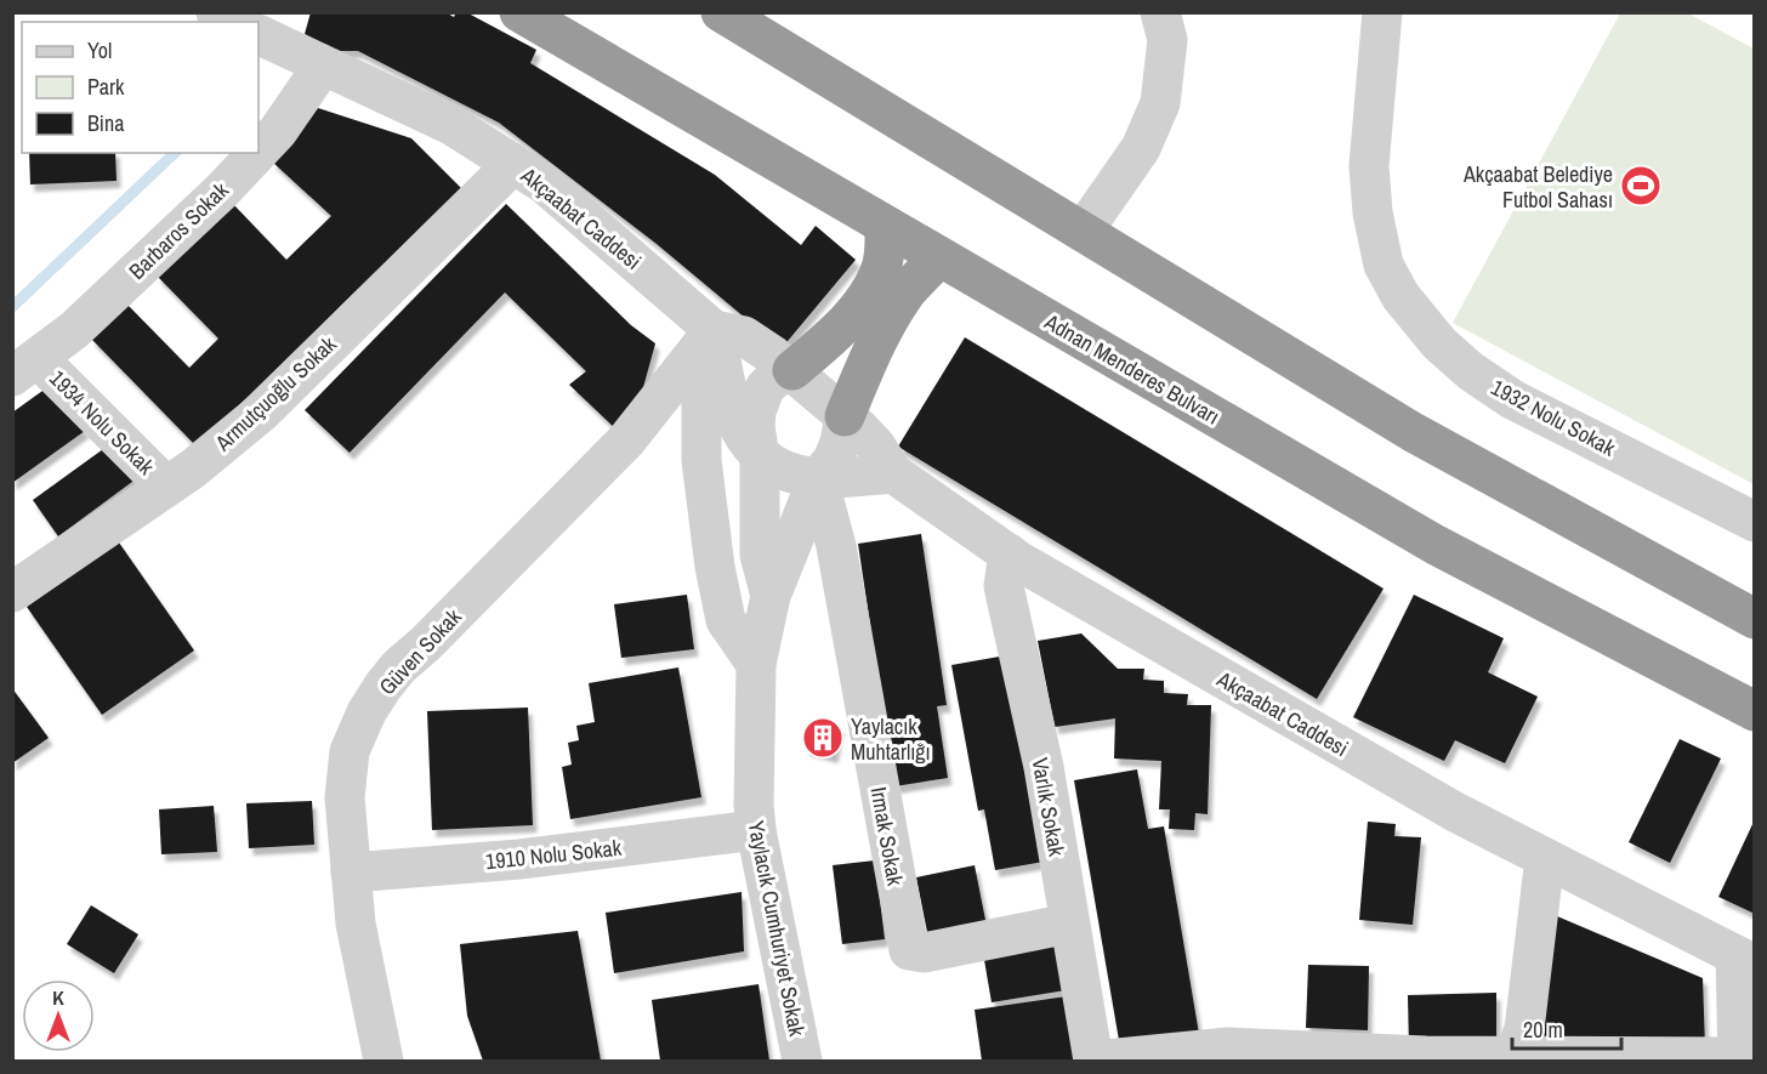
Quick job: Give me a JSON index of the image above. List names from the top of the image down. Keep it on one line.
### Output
{"streets":{"highway":["Adnan Menderes Bulvarı"],"street":["Akçaabat Caddesi","Barbaros Sokak","Armutçuoğlu Sokak","1932 Nolu Sokak","1934 Nolu Sokak","Güven Sokak","Varlık Sokak","Irmak Sokak","1910 Nolu Sokak","Yaylacık Cumhuriyet Sokak"]},"crossings":[["Akçaabat Caddesi","Barbaros Sokak"],["Akçaabat Caddesi","Armutçuoğlu Sokak"],["Akçaabat Caddesi","Güven Sokak"],["Akçaabat Caddesi","Varlık Sokak"],["Akçaabat Caddesi","Irmak Sokak"],["Akçaabat Caddesi","Yaylacık Cumhuriyet Sokak"],["Barbaros Sokak","1934 Nolu Sokak"],["Armutçuoğlu Sokak","1934 Nolu Sokak"],["Güven Sokak","1910 Nolu Sokak"],["Varlık Sokak","Irmak Sokak"],["Irmak Sokak","Yaylacık Cumhuriyet Sokak"],["1910 Nolu Sokak","Yaylacık Cumhuriyet Sokak"]],"places":{"sports":["Akçaabat Belediye Futbol Sahası"],"building":["Yaylacık Muhtarlığı"]},"legend":["Yol","Park","Bina"],"scale_bar":"20 m","north":"top"}
